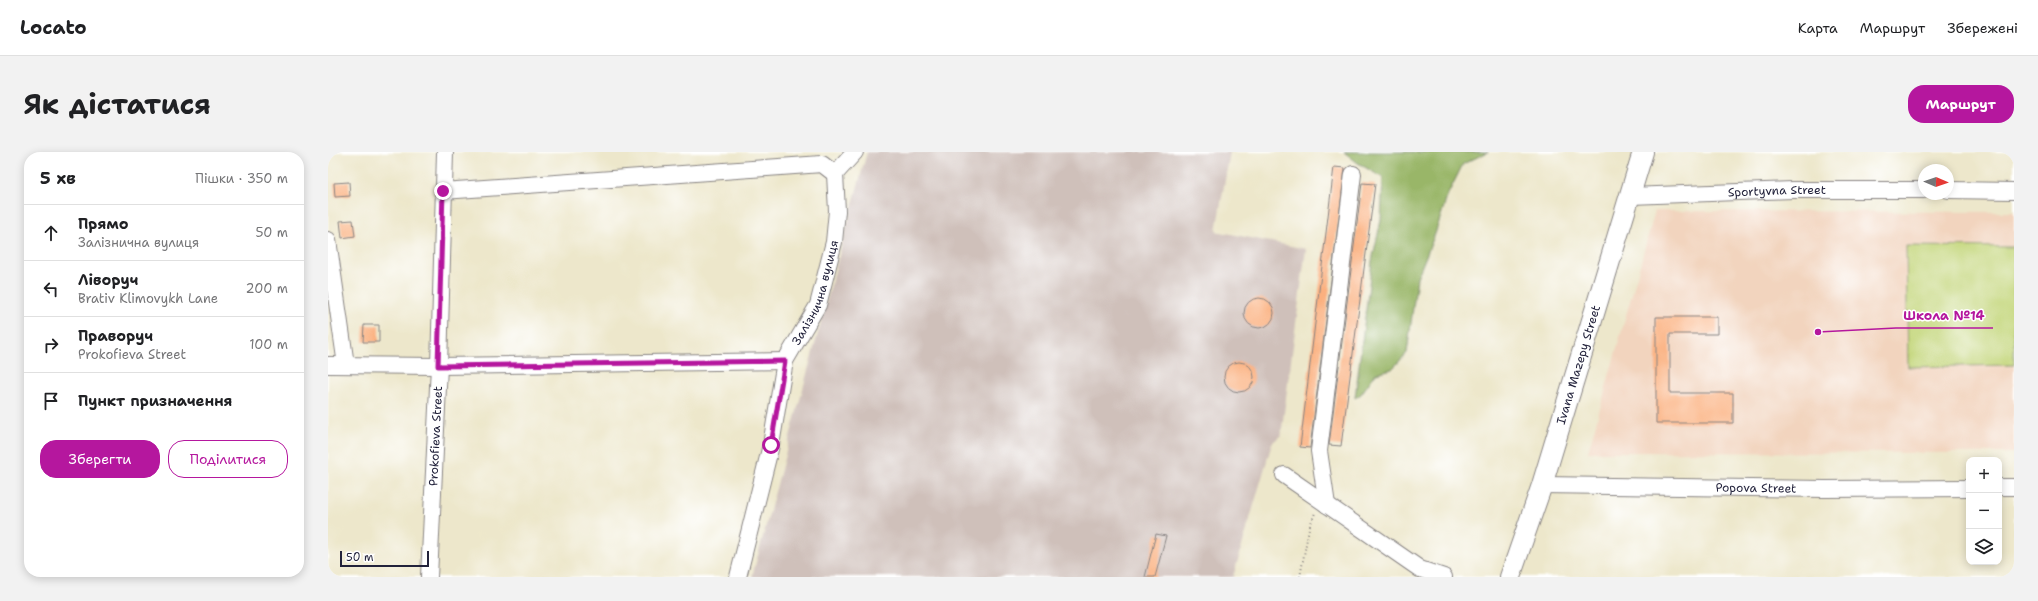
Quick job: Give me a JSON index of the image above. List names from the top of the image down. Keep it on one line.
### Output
{"streets":{"main road":["Ivana Mazepy Street"],"street":["Sportyvna Street","Залізнична вулиця","Prokofieva Street","Popova Street"]},"crossings":[["Sportyvna Street","Ivana Mazepy Street"],["Ivana Mazepy Street","Popova Street"]],"places":["Школа №14"],"scale_bar":"50 m","north":"right","page":{"header":"Locato","nav":["Карта","Маршрут","Збережені"],"title":"Як дістатися","buttons":["Маршрут",["Зберегти","Поділитися"]],"heading":["5 хв","Пішки · 350 m"],"list":[["Прямо","Залізнична вулиця","50 m"],["Ліворуч","Brativ Klimovykh Lane","200 m"],["Праворуч","Prokofieva Street","100 m"],"Пункт призначення"],"map_buttons":["+","−"],"scale":"50 m"}}
